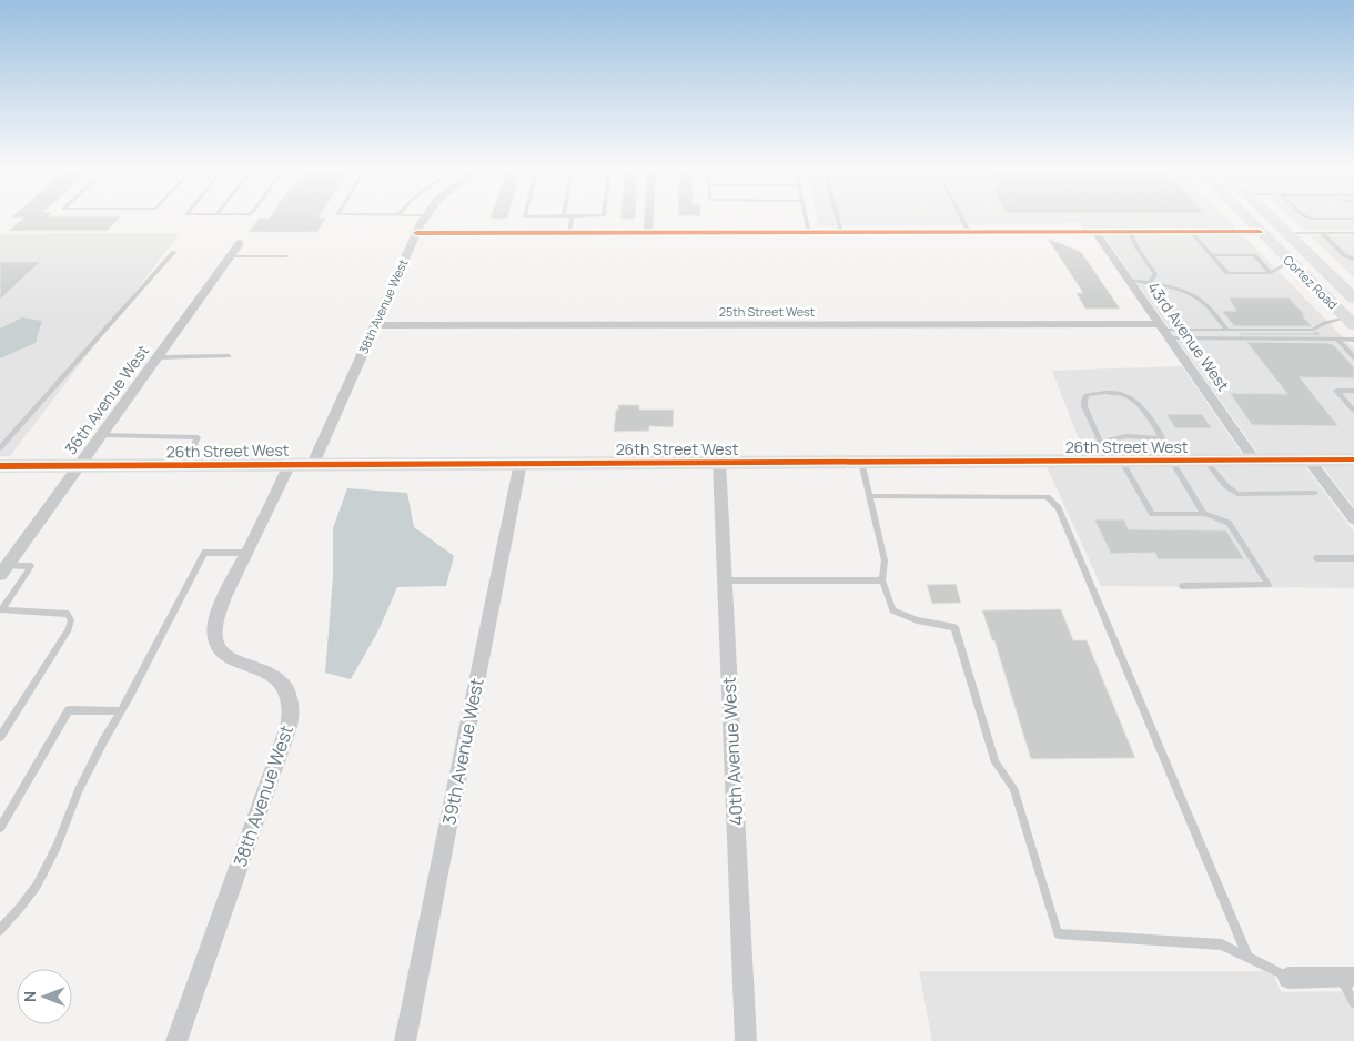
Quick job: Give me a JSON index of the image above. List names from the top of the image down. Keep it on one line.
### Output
{"streets":{"street":["Cortez Road","38th Avenue West","25th Street West","43rd Avenue West","36th Avenue West","26th Street West","39th Avenue West","40th Avenue West"]},"crossings":[["38th Avenue West","25th Street West"],["38th Avenue West","26th Street West"],["25th Street West","43rd Avenue West"],["43rd Avenue West","26th Street West"],["36th Avenue West","26th Street West"],["26th Street West","39th Avenue West"],["26th Street West","40th Avenue West"]],"north":"left"}
